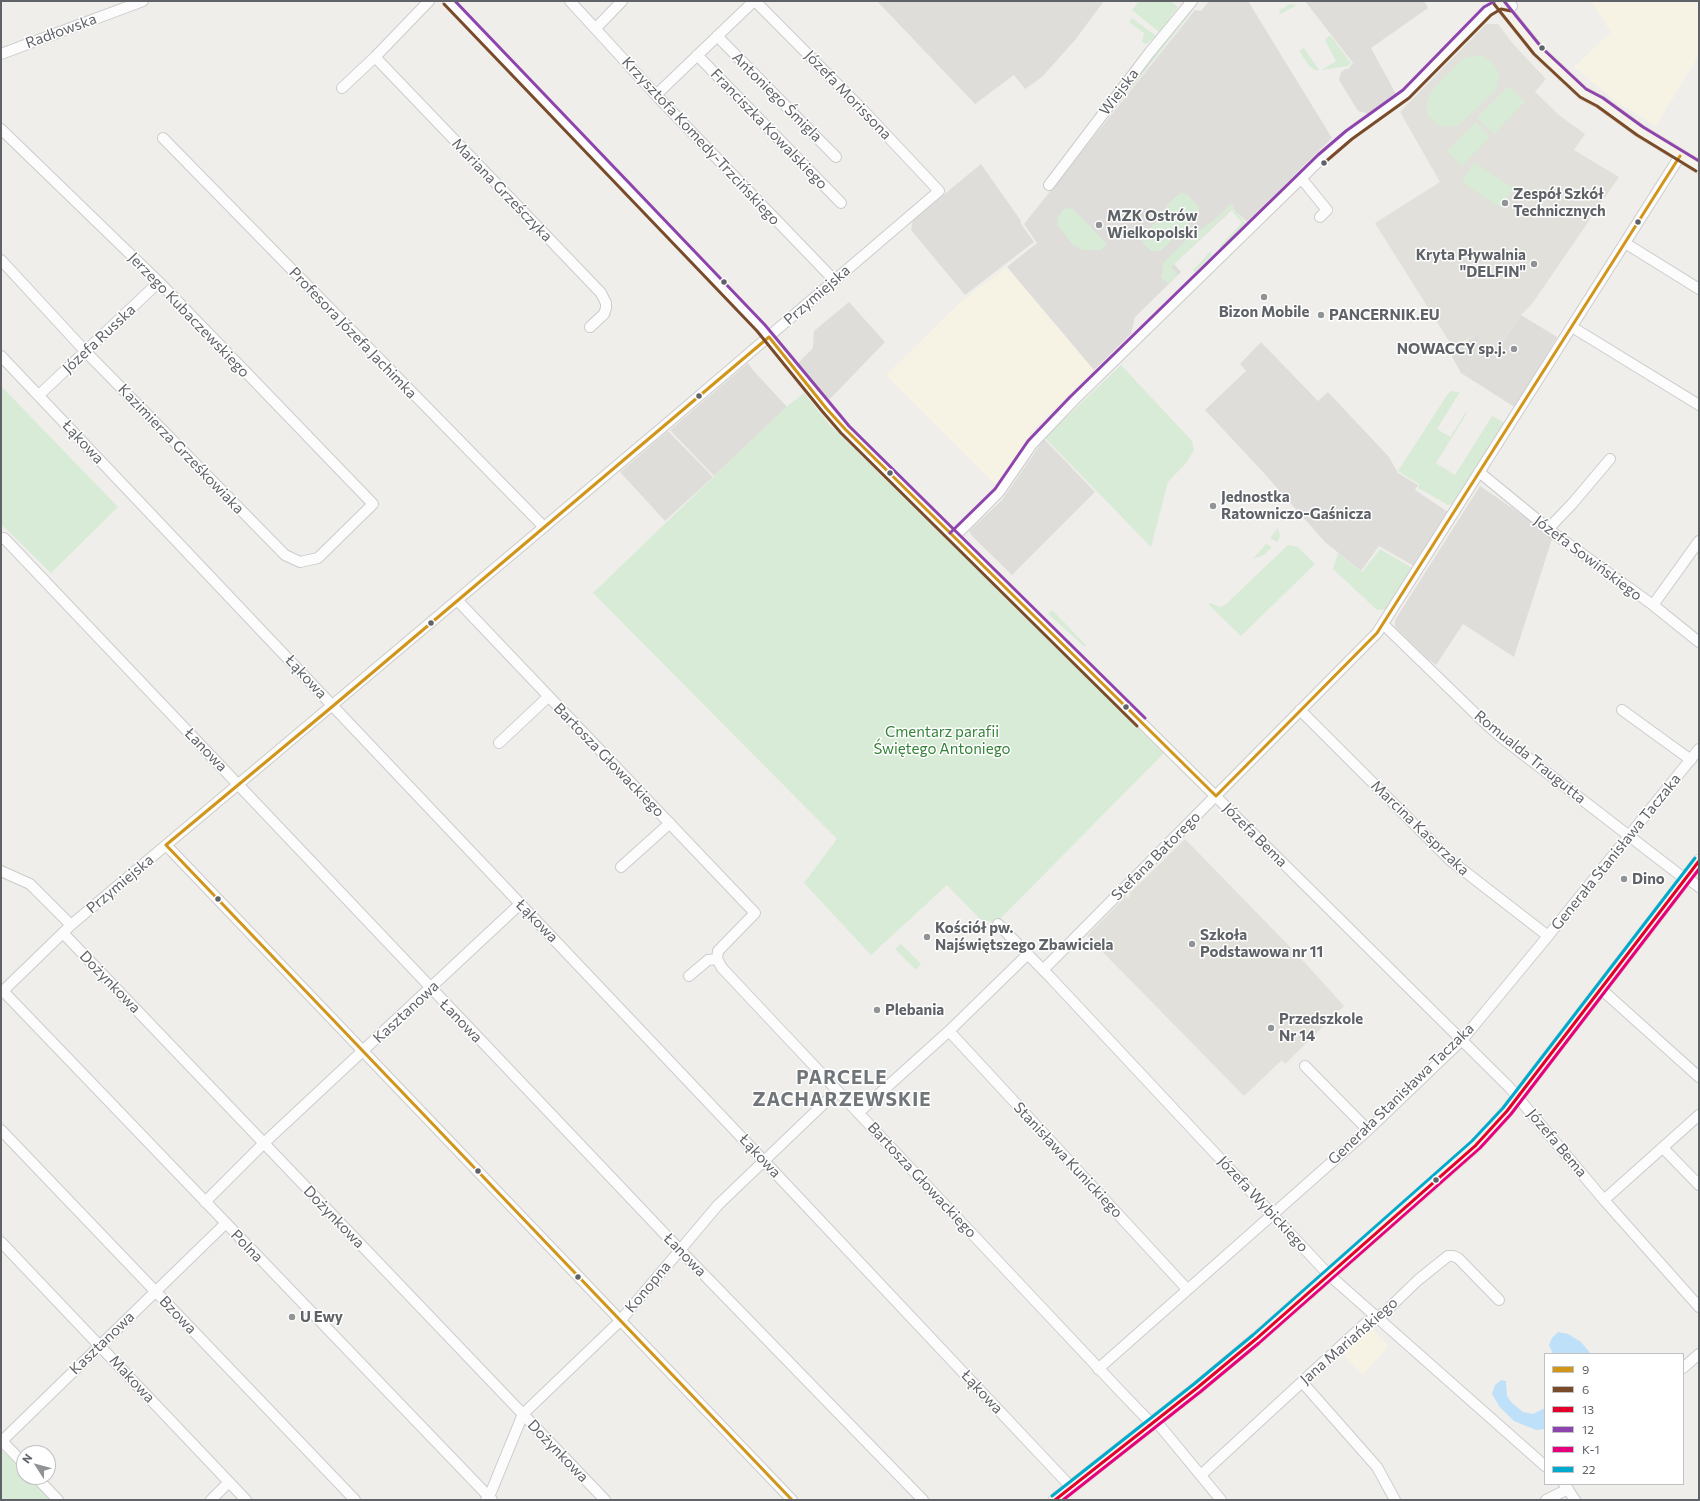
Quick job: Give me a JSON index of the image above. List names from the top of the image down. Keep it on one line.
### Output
{"streets":{"street":["Radłowska","Wiejska","Józefa Morissona","Antoniego Śmigla","Franciszka Kowalskiego","Krzysztofa Komedy-Trzcińskiego","Mariana Grześczyka","Przymiejska","Jerzego Kubaczewskiego","Profesora Józefa Jachimka","Józefa Russka","Łąkowa","Kazimierza Grześkowiaka","Józefa Sowińskiego","Łanowa","Romualda Traugutta","Bartosza Głowackiego","Marcina Kasprzaka","Józefa Bema","Generała Stanisława Taczaka","Stefana Batorego","Dożynkowa","Kasztanowa","Stanisława Kunickiego","Józefa Wybickiego","Polna","Konopna","Bzowa","Jana Mariańskiego","Makowa"]},"crossings":[["Józefa Morissona","Przymiejska"],["Krzysztofa Komedy-Trzcińskiego","Przymiejska"],["Przymiejska","Profesora Józefa Jachimka"],["Przymiejska","Łąkowa"],["Przymiejska","Łanowa"],["Przymiejska","Bartosza Głowackiego"],["Przymiejska","Józefa Bema"],["Przymiejska","Dożynkowa"],["Przymiejska","Polna"],["Jerzego Kubaczewskiego","Józefa Russka"],["Jerzego Kubaczewskiego","Kazimierza Grześkowiaka"],["Józefa Russka","Łąkowa"],["Józefa Russka","Kazimierza Grześkowiaka"],["Łąkowa","Kasztanowa"],["Łąkowa","Konopna"],["Józefa Sowińskiego","Stefana Batorego"],["Łanowa","Kasztanowa"],["Łanowa","Konopna"],["Romualda Traugutta","Generała Stanisława Taczaka"],["Romualda Traugutta","Stefana Batorego"],["Bartosza Głowackiego","Generała Stanisława Taczaka"],["Bartosza Głowackiego","Konopna"],["Bartosza Głowackiego","Jana Mariańskiego"],["Marcina Kasprzaka","Generała Stanisława Taczaka"],["Marcina Kasprzaka","Stefana Batorego"],["Józefa Bema","Generała Stanisława Taczaka"],["Józefa Bema","Stefana Batorego"],["Generała Stanisława Taczaka","Stanisława Kunickiego"],["Generała Stanisława Taczaka","Józefa Wybickiego"],["Stefana Batorego","Józefa Wybickiego"],["Dożynkowa","Kasztanowa"],["Dożynkowa","Konopna"],["Kasztanowa","Polna"],["Kasztanowa","Bzowa"],["Kasztanowa","Makowa"],["Józefa Wybickiego","Jana Mariańskiego"],["Polna","Konopna"]],"districts":["PARCELE ZACHARZEWSKIE"],"parks":["Cmentarz parafii Świętego Antoniego"],"places":["Zespół Szkół Technicznych","MZK Ostrów Wielkopolski","Kryta Pływalnia \"DELFIN\"","Bizon Mobile","PANCERNIK.EU","NOWACCY sp.j.","Jednostka Ratowniczo-Gaśnicza","Dino","Kościół pw. Najświętszego Zbawiciela","Szkoła Podstawowa nr 11","Plebania","Przedszkole Nr 14","U Ewy"],"lines":["transit line 12","transit line 6","transit line 9","transit line 22","transit line 13","transit line K-1"],"legend":["9","6","13","12","K-1","22"],"north":"top left"}
